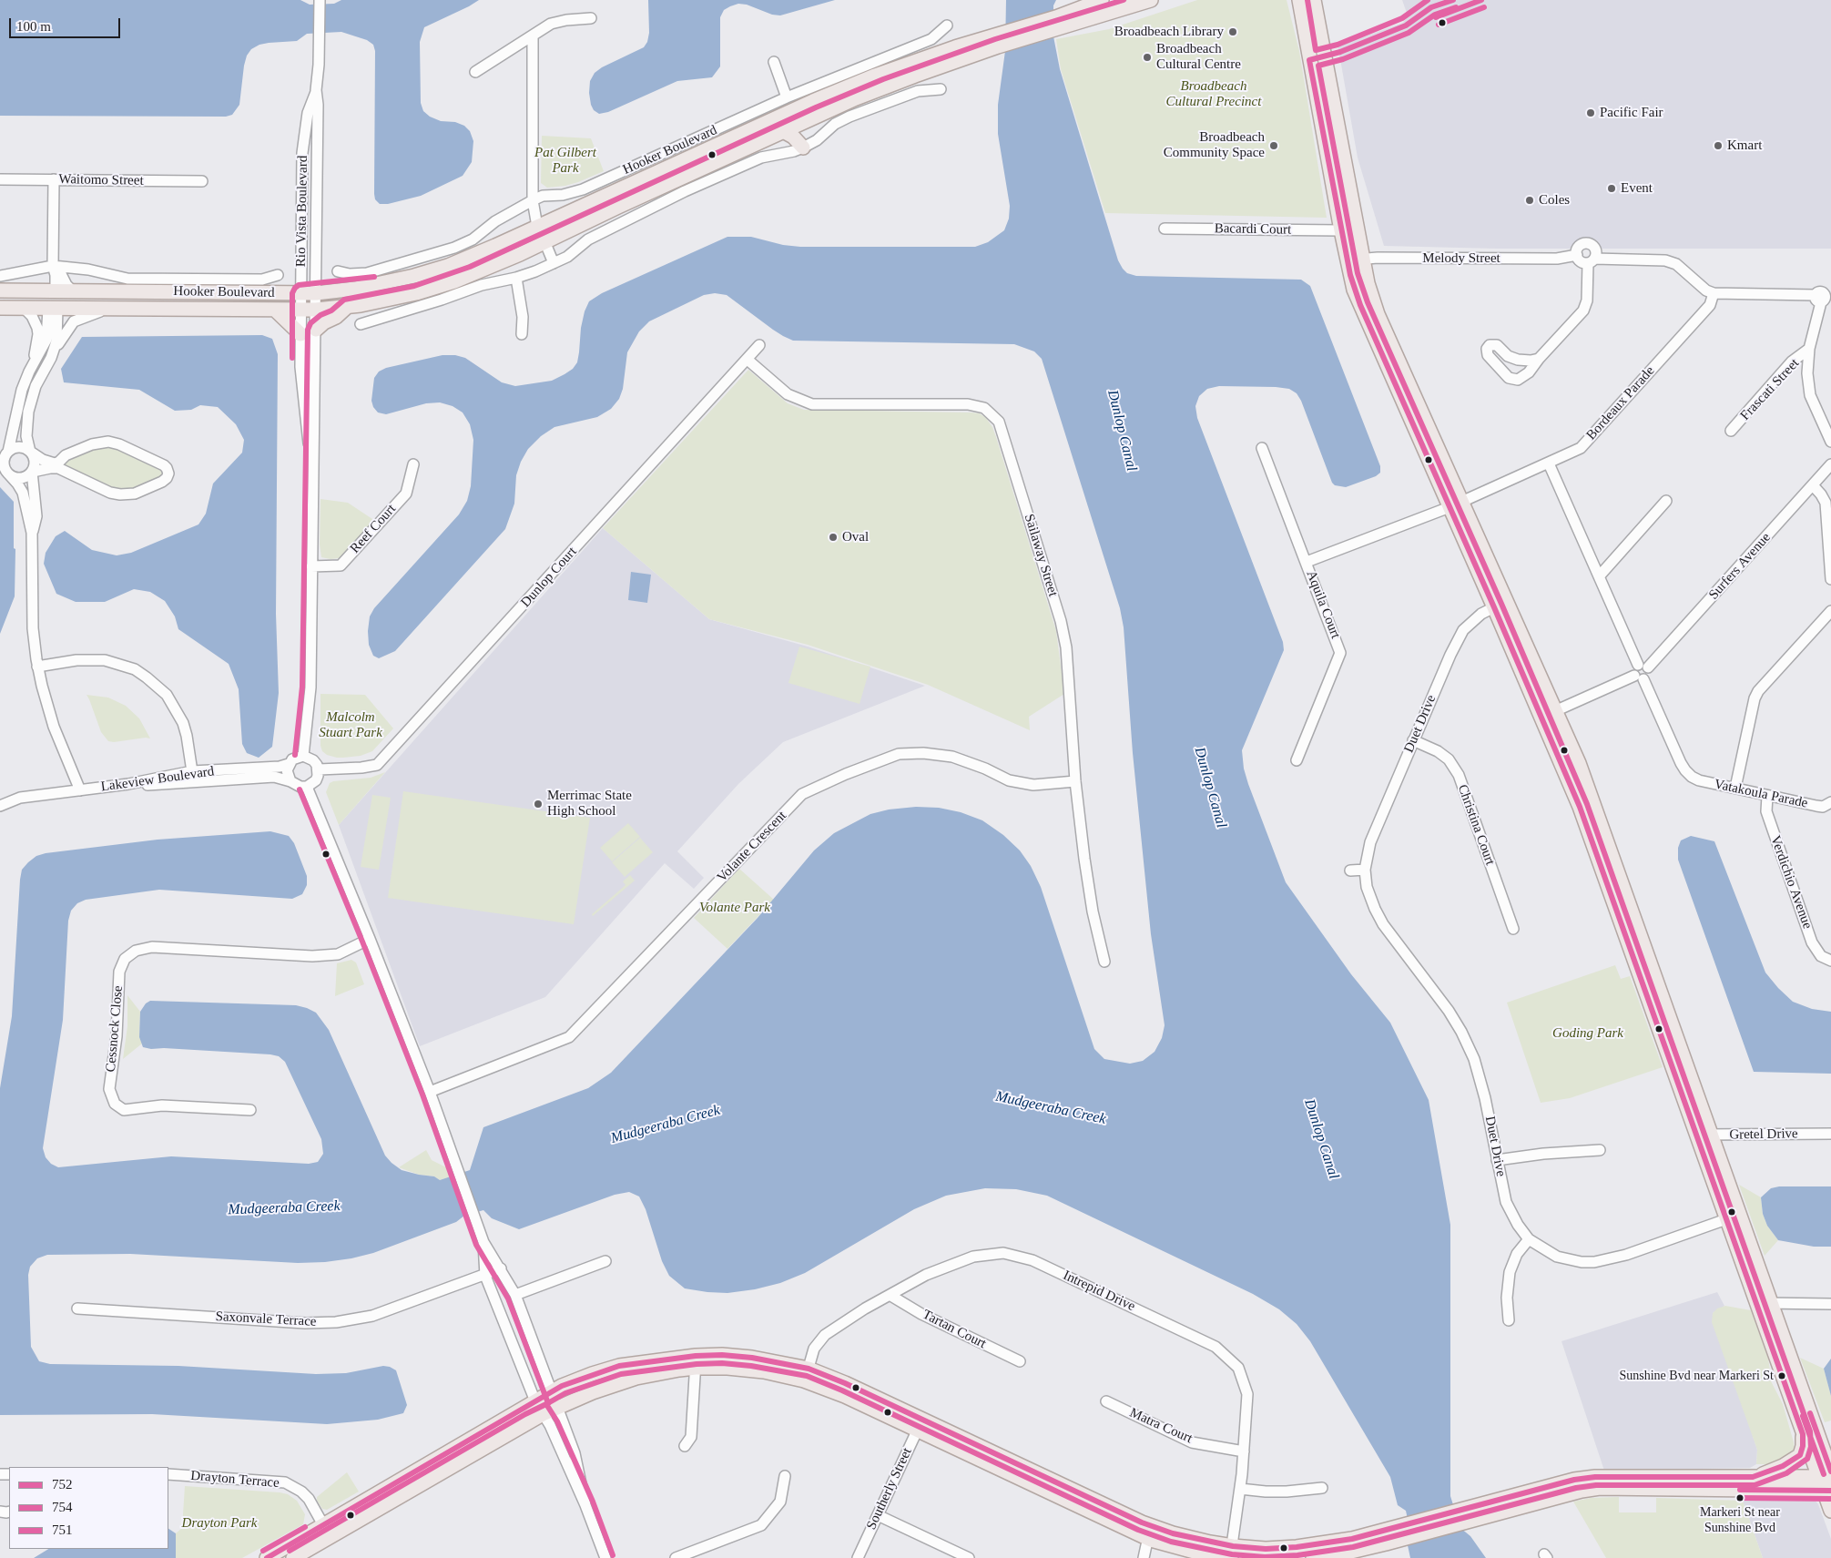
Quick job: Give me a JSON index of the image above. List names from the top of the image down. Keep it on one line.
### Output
{"streets":{"main road":["Hooker Boulevard"],"street":["Waitomo Street","Rio Vista Boulevard","Bacardi Court","Melody Street","Frascati Street","Bordeaux Parade","Reef Court","Sailaway Street","Surfers Avenue","Dunlop Court","Aquila Court","Duet Drive","Lakeview Boulevard","Vatakoula Parade","Christina Court","Volante Crescent","Verdichio Avenue","Cessnock Close","Gretel Drive","Intrepid Drive","Saxonvale Terrace","Tartan Court","Matra Court","Drayton Terrace","Southerly Street"]},"crossings":[["Hooker Boulevard","Rio Vista Boulevard"],["Hooker Boulevard","Lakeview Boulevard"],["Rio Vista Boulevard","Reef Court"],["Rio Vista Boulevard","Dunlop Court"],["Rio Vista Boulevard","Lakeview Boulevard"],["Bordeaux Parade","Aquila Court"],["Sailaway Street","Dunlop Court"],["Sailaway Street","Volante Crescent"],["Surfers Avenue","Vatakoula Parade"],["Dunlop Court","Lakeview Boulevard"],["Duet Drive","Christina Court"],["Vatakoula Parade","Verdichio Avenue"],["Intrepid Drive","Tartan Court"],["Intrepid Drive","Matra Court"]],"water":["Dunlop Canal","Mudgeeraba Creek"],"parks":["Broadbeach Cultural Precinct","Pat Gilbert Park","Malcolm Stuart Park","Volante Park","Goding Park","Drayton Park"],"places":["Broadbeach Library","Broadbeach Cultural Centre","Pacific Fair","Broadbeach Community Space","Kmart","Event","Coles","Oval","Merrimac State High School","Sunshine Bvd near Markeri St","Markeri St near Sunshine Bvd"],"lines":["transit line 752","transit line 751","transit line 754"],"legend":["752","754","751"],"scale_bar":"100 m"}
